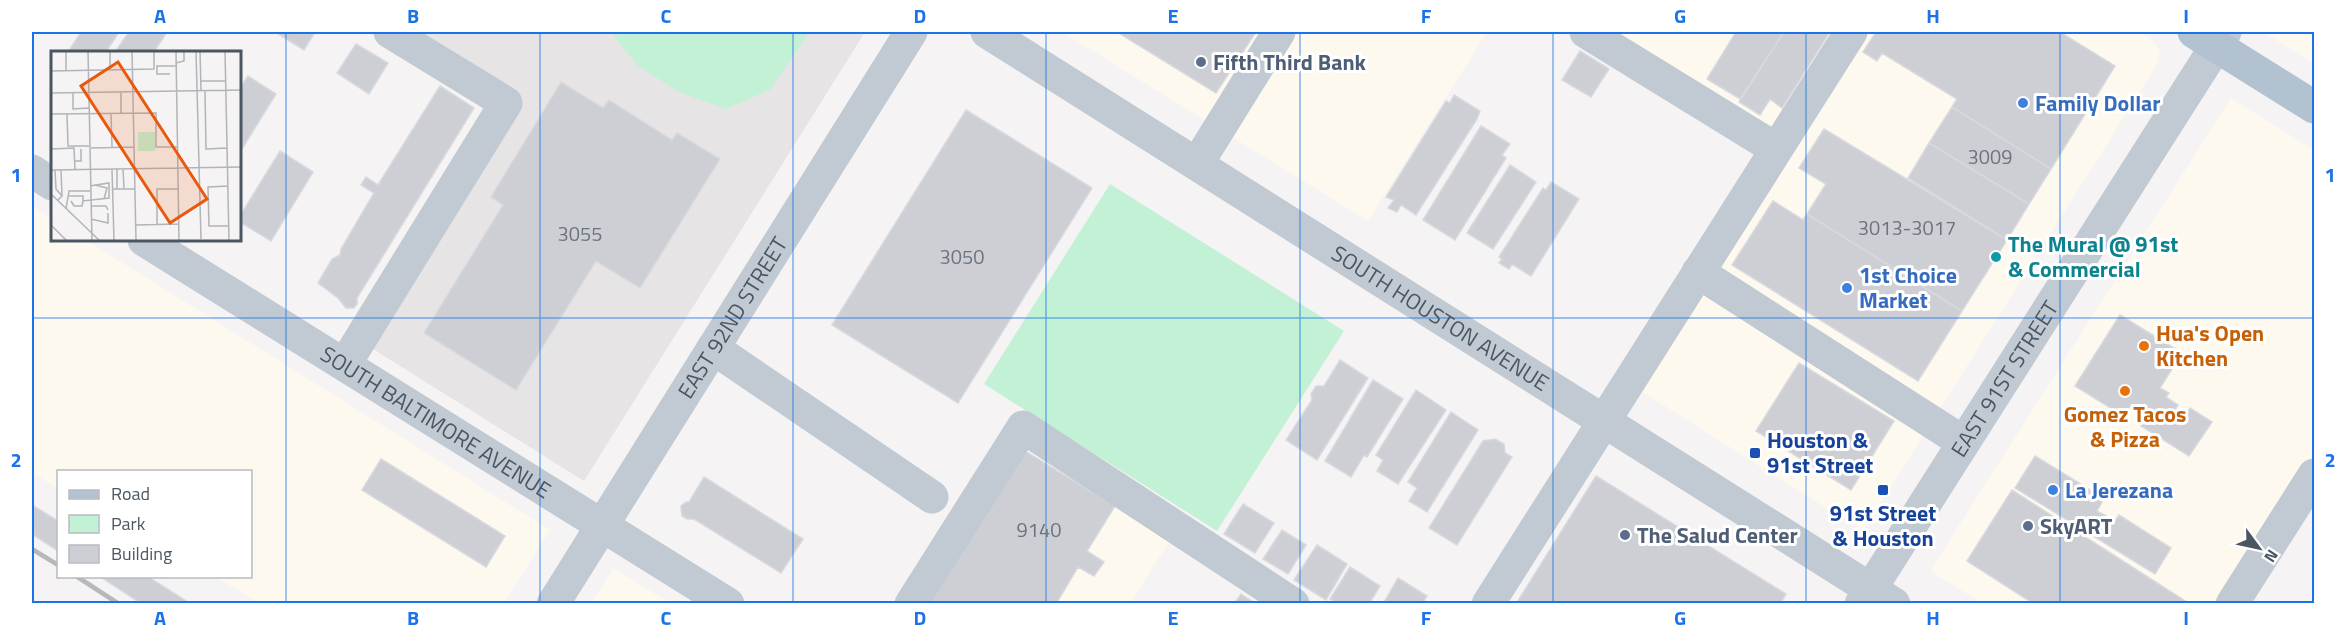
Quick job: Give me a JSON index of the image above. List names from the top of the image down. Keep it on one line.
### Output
{"streets":{"street":["EAST 92ND STREET","SOUTH HOUSTON AVENUE","EAST 91ST STREET","SOUTH BALTIMORE AVENUE"]},"crossings":[["EAST 92ND STREET","SOUTH BALTIMORE AVENUE"],["SOUTH HOUSTON AVENUE","EAST 91ST STREET"]],"places":{"other":["Fifth Third Bank","Family Dollar","The Mural @ 91st & Commercial","1st Choice Market","Hua's Open Kitchen","Gomez Tacos & Pizza","La Jerezana","SkyART","The Salud Center"],"transit":["Houston & 91st Street","91st Street & Houston"]},"house_numbers":["3009","3013-3017","3055","3050","9140"],"legend":["Road","Park","Building"],"north":"bottom right","grid":{"columns":["A","B","C","D","E","F","G","H","I"],"rows":["1","2"]}}
